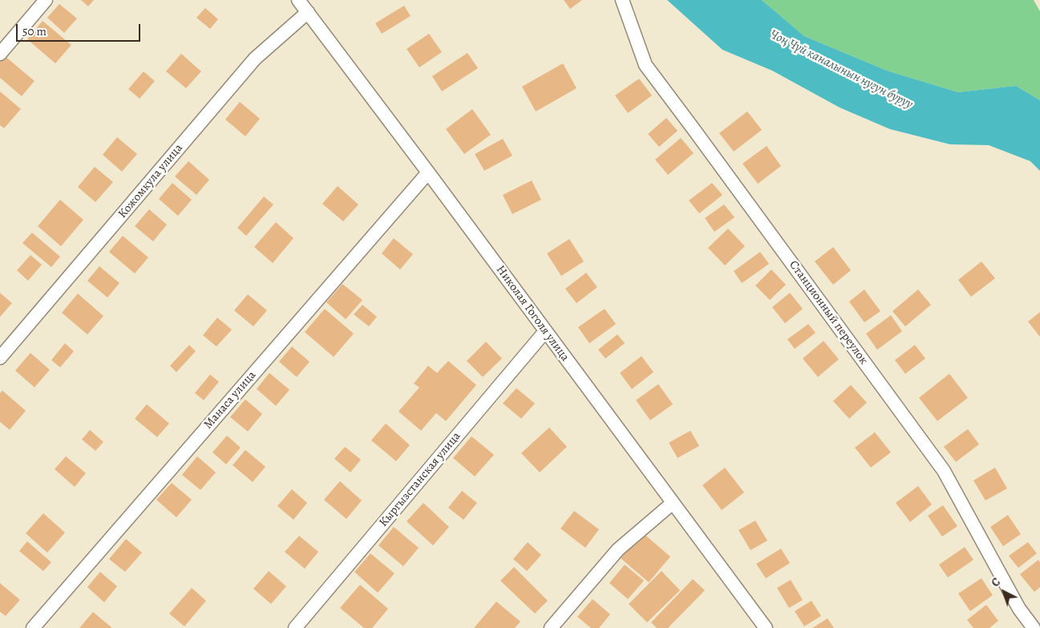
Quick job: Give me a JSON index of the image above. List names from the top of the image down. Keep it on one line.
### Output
{"streets":{"street":["Кожомкула улица","Станционный переулок","Николая Гоголя улица","Манаса улица","Кыргызстанская улица"]},"crossings":[["Кожомкула улица","Николая Гоголя улица"],["Николая Гоголя улица","Манаса улица"],["Николая Гоголя улица","Кыргызстанская улица"]],"water":["Чоң Чүй каналынын нугун буруу"],"scale_bar":"50 m","north":"top left"}
